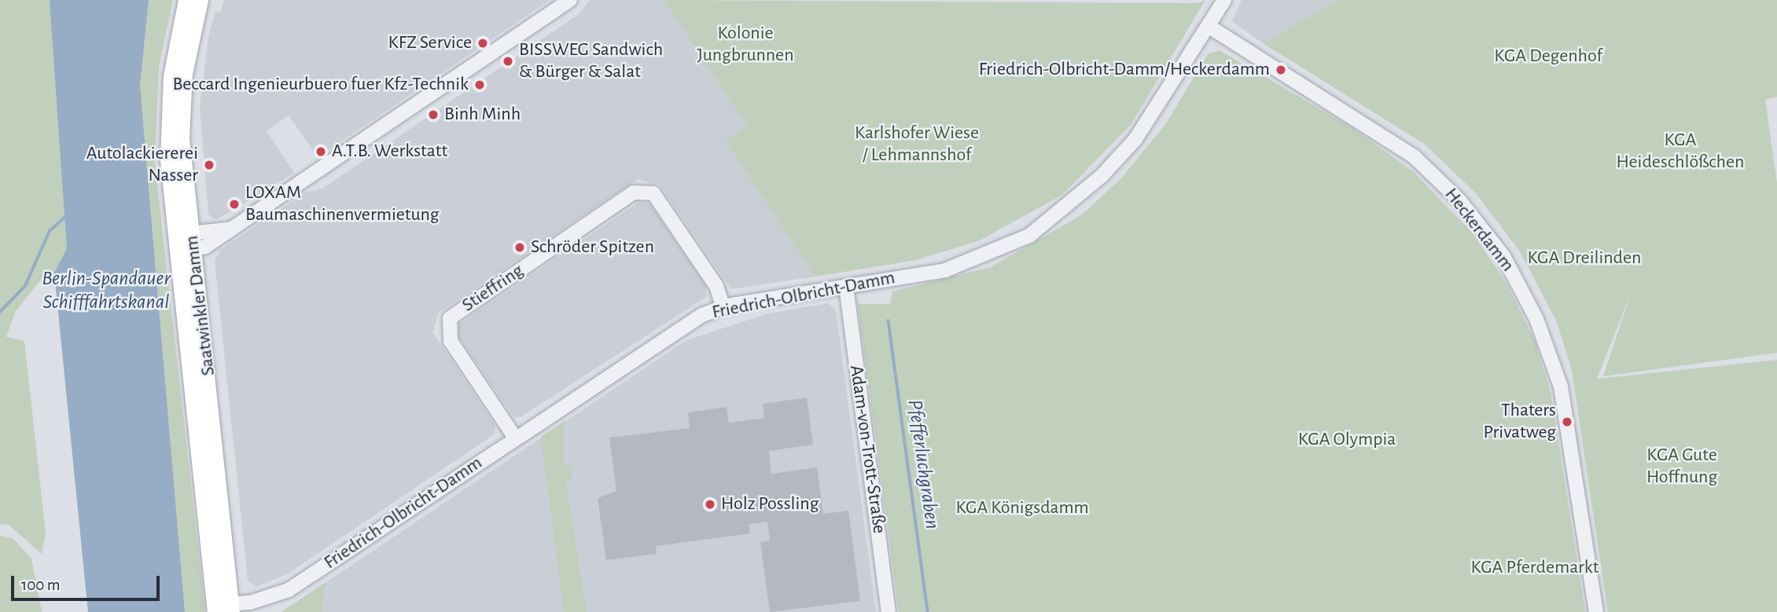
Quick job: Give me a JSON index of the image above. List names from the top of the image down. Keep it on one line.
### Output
{"streets":{"main road":["Saatwinkler Damm"],"street":["Heckerdamm","Stieffring","Friedrich-Olbricht-Damm","Adam-von-Trott-Straße"]},"crossings":[["Heckerdamm","Friedrich-Olbricht-Damm"],["Stieffring","Friedrich-Olbricht-Damm"],["Friedrich-Olbricht-Damm","Saatwinkler Damm"],["Friedrich-Olbricht-Damm","Adam-von-Trott-Straße"]],"water":["Berlin-Spandauer Schifffahrtskanal","Pfefferluchgraben"],"parks":["Kolonie Jungbrunnen","KGA Degenhof","Karlshofer Wiese / Lehmannshof","KGA Heideschlößchen","KGA Dreilinden","KGA Olympia","KGA Gute Hoffnung","KGA Königsdamm","KGA Pferdemarkt"],"places":["KFZ Service","BISSWEG Sandwich & Bürger & Salat","Friedrich-Olbricht-Damm/Heckerdamm","Beccard Ingenieurbuero fuer Kfz-Technik","Binh Minh","A.T.B. Werkstatt","Autolackiererei Nasser","LOXAM Baumaschinenvermietung","Schröder Spitzen","Thaters Privatweg","Holz Possling"],"scale_bar":"100 m"}
